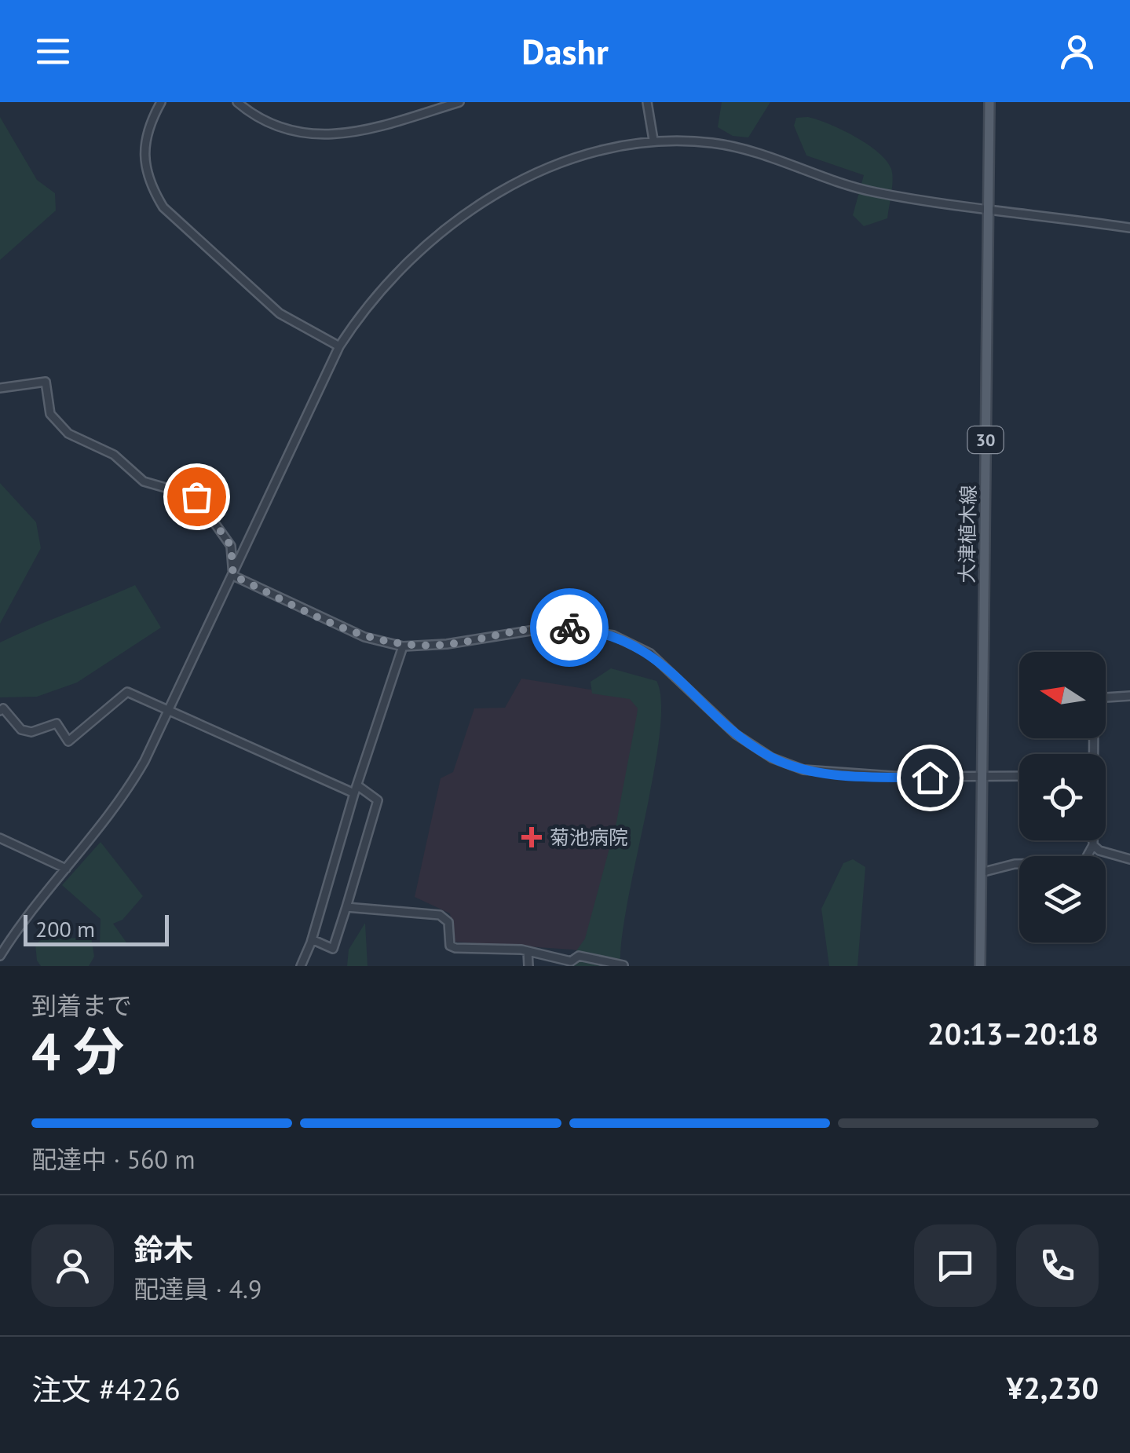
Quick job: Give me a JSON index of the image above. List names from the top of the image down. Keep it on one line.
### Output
{"streets":{"main road":["30","大津植木線"]},"places":{"health":["菊池病院"]},"scale_bar":"200 m","north":"left","page":{"header":"Dashr","scale":"200 m","heading":["4 分","到着まで","20:13–20:18"],"panel":["鈴木","配達員 · 4.9","注文 #4226","¥2,230"],"bar":"配達中 · 560 m"}}
